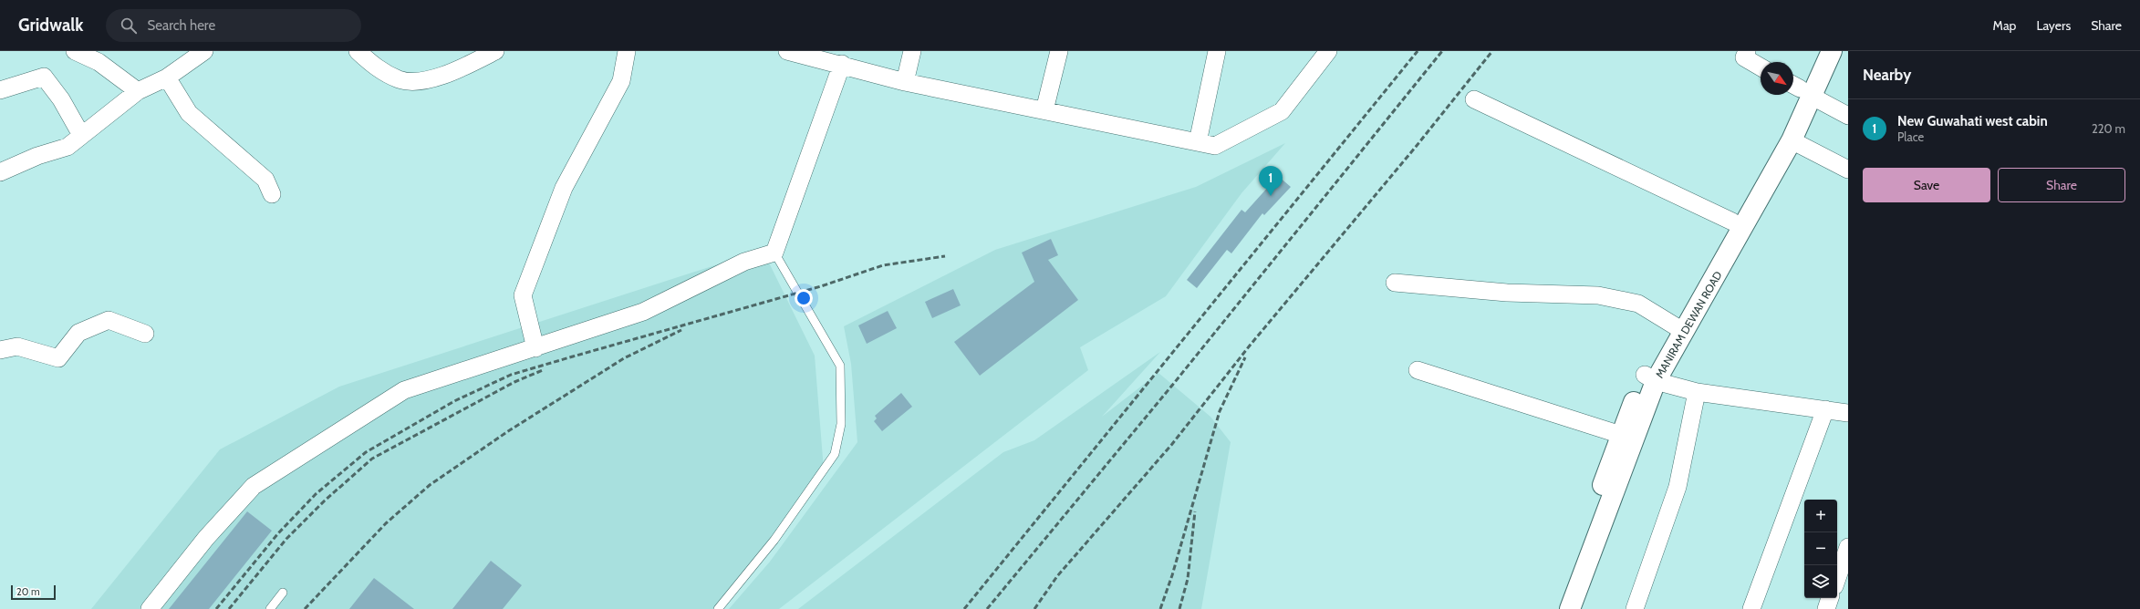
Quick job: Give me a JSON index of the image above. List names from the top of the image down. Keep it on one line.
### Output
{"streets":{"main road":["MANIRAM DEWAN ROAD"]},"scale_bar":"20 m","north":"bottom right","page":{"header":"Gridwalk","search":"Search here","nav":["Map","Layers","Share"],"heading":"Nearby","list":[{"mark":"1","name":"New Guwahati west cabin","note":"Place","value":"220 m"}],"buttons":["Save","Share"],"pins":"1","map_buttons":["+","−"],"scale":"20 m"}}
